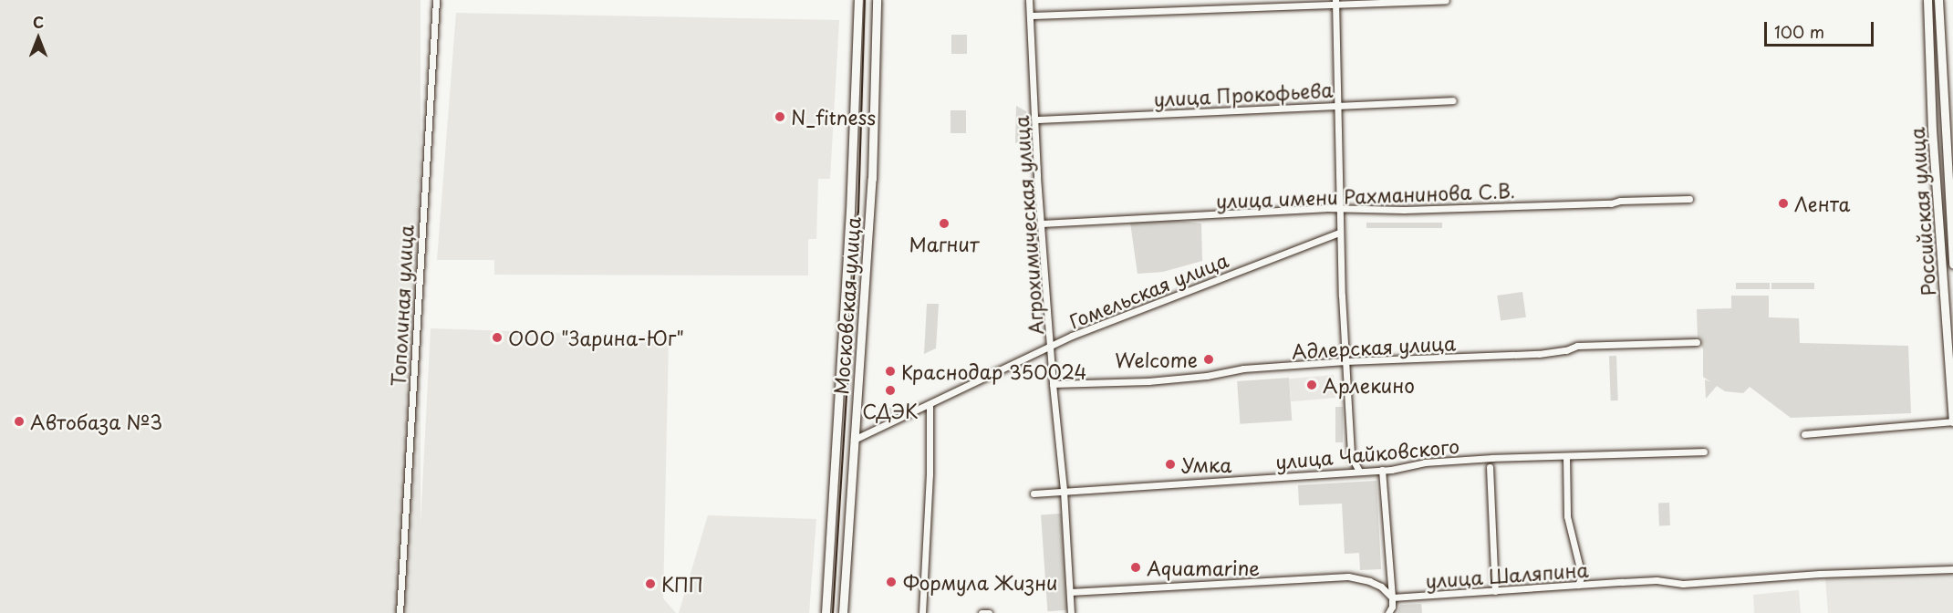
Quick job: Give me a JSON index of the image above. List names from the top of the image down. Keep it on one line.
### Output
{"streets":{"street":["улица Прокофьева","улица имени Рахманинова С.В.","Российская улица","Агрохимическая улица","Гомельская улица","Тополиная улица","Московская улица","Адлерская улица","улица Чайковского","улица Шаляпина"]},"crossings":[["улица Прокофьева","Агрохимическая улица"],["улица имени Рахманинова С.В.","Агрохимическая улица"],["Агрохимическая улица","Гомельская улица"],["Агрохимическая улица","Адлерская улица"],["Агрохимическая улица","улица Чайковского"],["Гомельская улица","Московская улица"]],"places":["N_fitness","Лента","Магнит","ООО \"Зарина-Юг\"","Welcome","Краснодар 350024","Арлекино","СДЭК","Автобаза №3","Умка","Aquamarine","Формула Жизни","КПП"],"scale_bar":"100 m","north":"top"}
